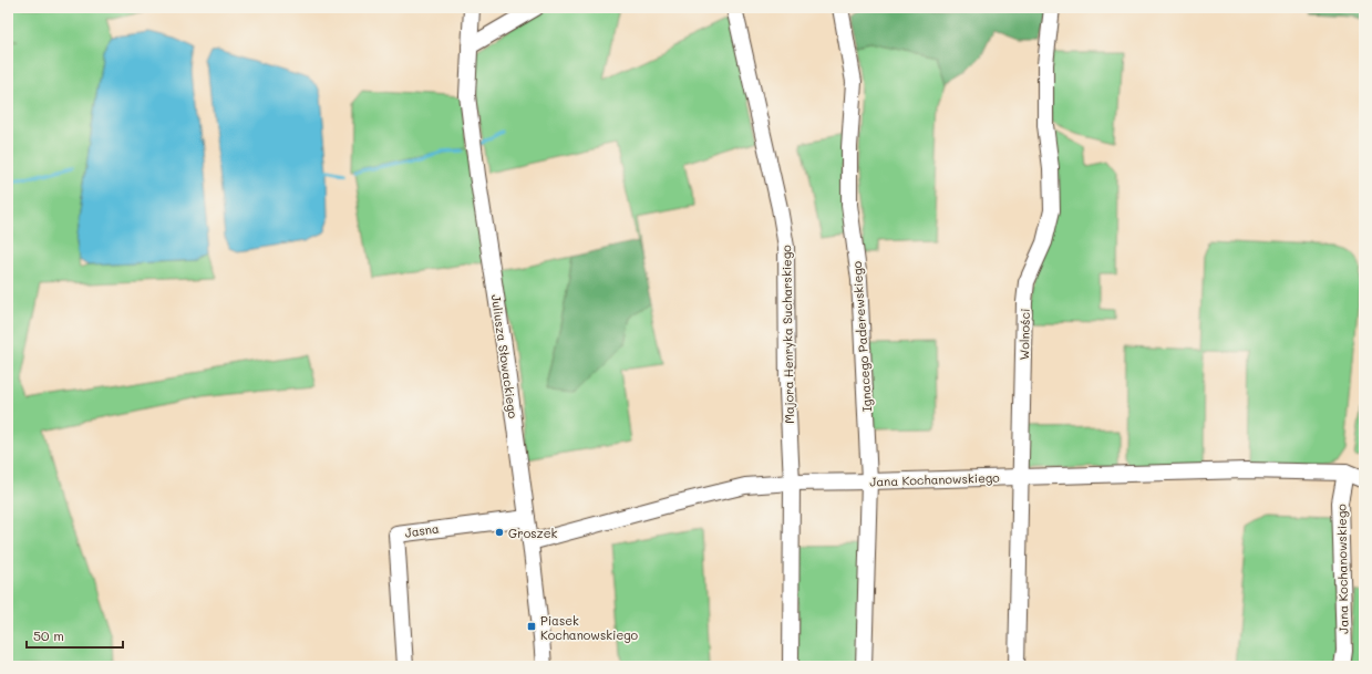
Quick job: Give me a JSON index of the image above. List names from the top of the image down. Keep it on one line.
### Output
{"streets":{"street":["Majora Henryka Sucharskiego","Wolności","Ignacego Paderewskiego","Juliusza Słowackiego","Jana Kochanowskiego","Jasna"]},"crossings":[["Majora Henryka Sucharskiego","Jana Kochanowskiego"],["Wolności","Jana Kochanowskiego"],["Ignacego Paderewskiego","Jana Kochanowskiego"],["Juliusza Słowackiego","Jana Kochanowskiego"],["Juliusza Słowackiego","Jasna"]],"places":{"other":["Groszek"],"transit":["Piasek Kochanowskiego"]},"scale_bar":"50 m"}
